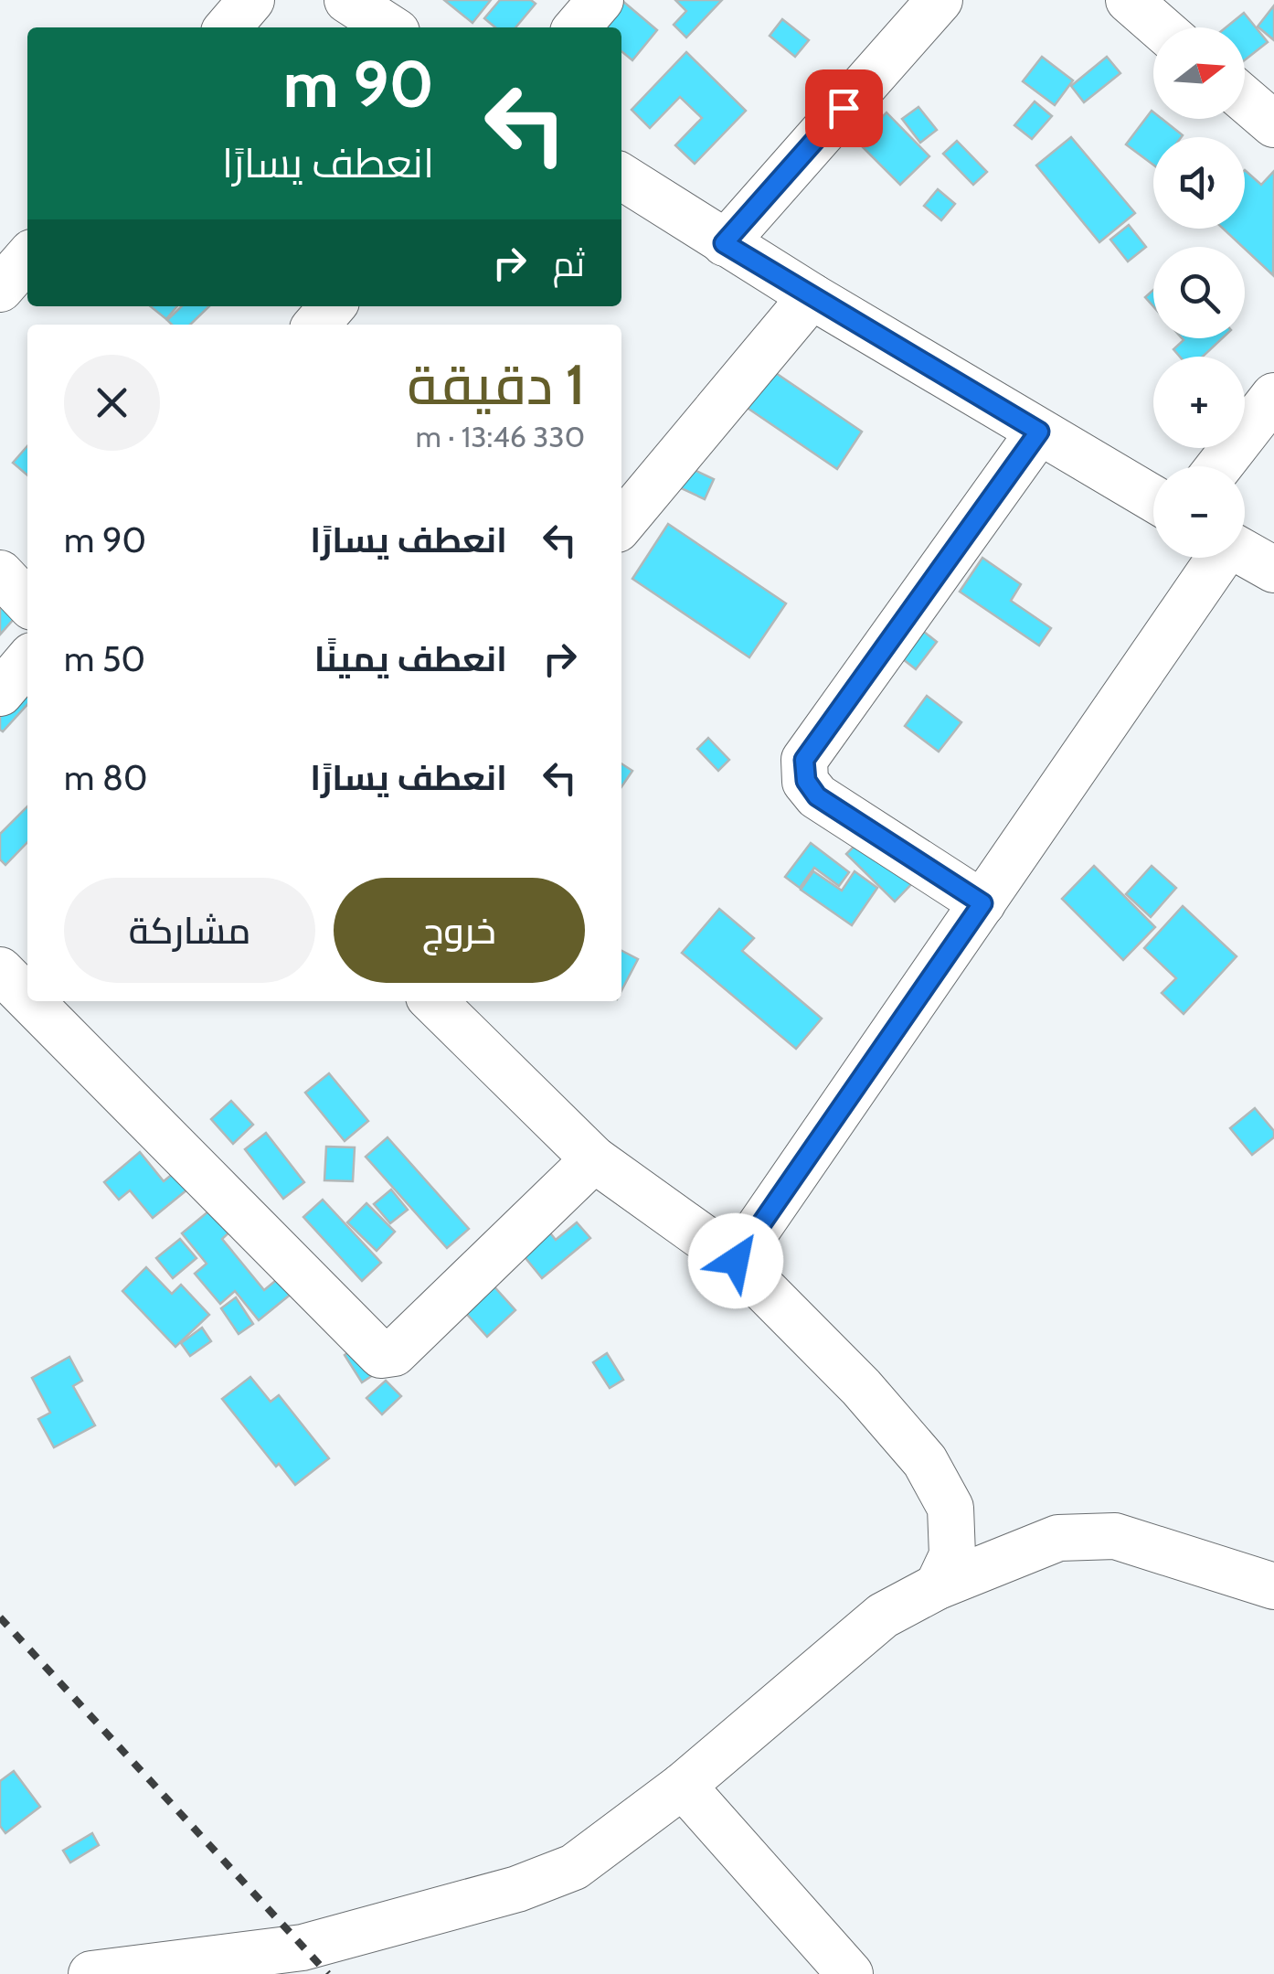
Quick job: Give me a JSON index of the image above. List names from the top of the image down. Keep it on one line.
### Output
{"north":"right","page":{"map_buttons":["+","−"],"turn":["90 m","انعطف يسارًا"],"then":"ثم","heading":["1 دقيقة","330 m · 13:46"],"list":[{"name":"انعطف يسارًا","value":"90 m"},{"name":"انعطف يمينًا","value":"50 m"},{"name":"انعطف يسارًا","value":"80 m"}],"buttons":["خروج","مشاركة"]}}
